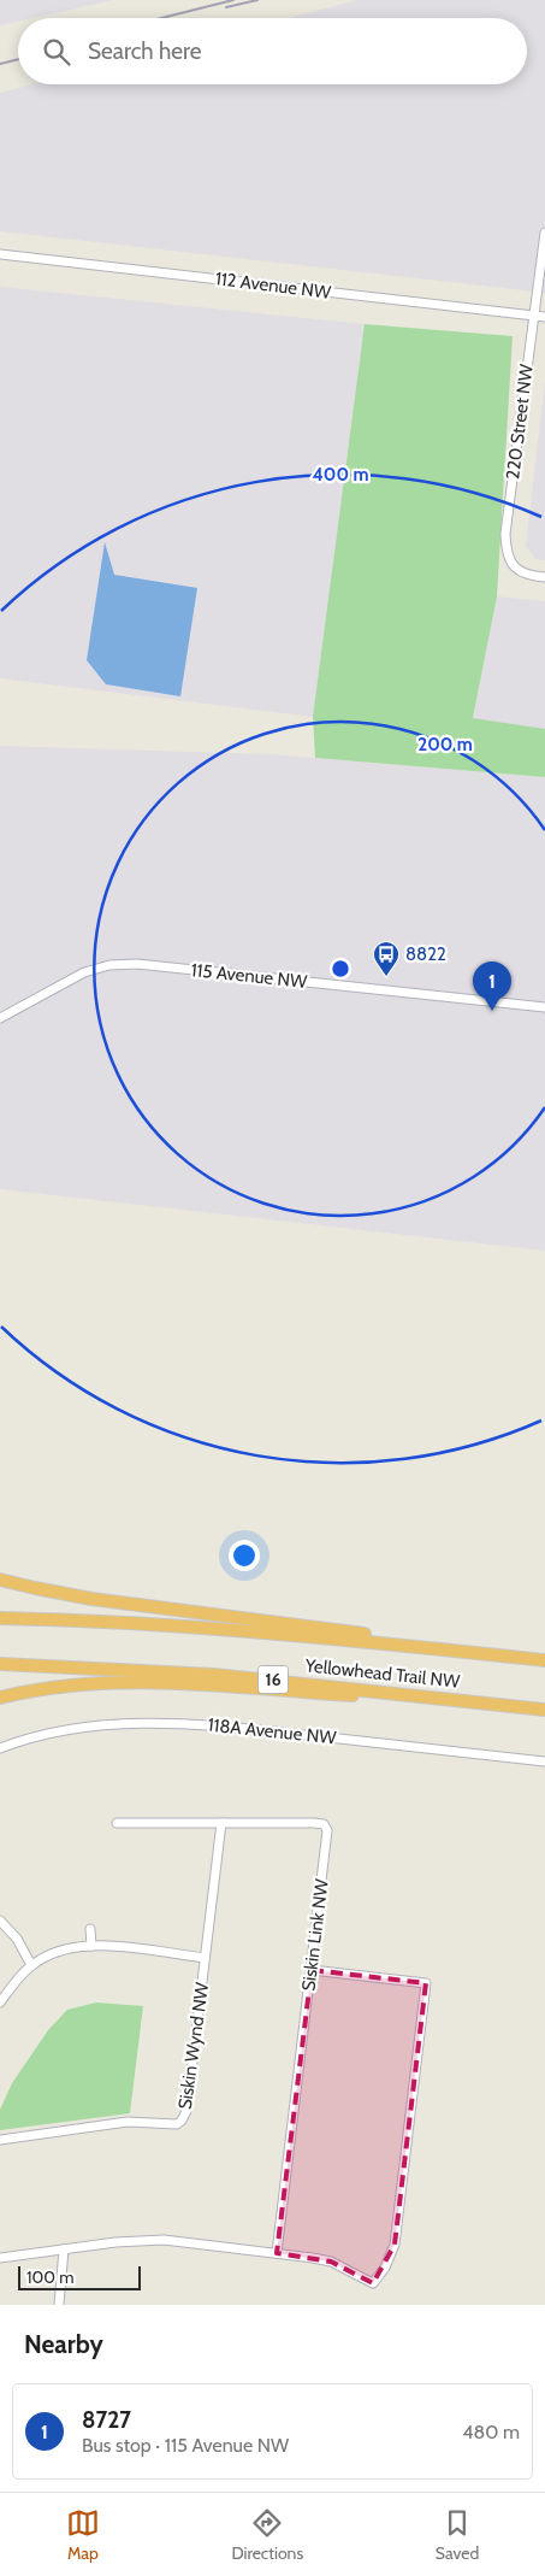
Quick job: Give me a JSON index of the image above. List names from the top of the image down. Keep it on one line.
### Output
{"streets":{"highway":["Yellowhead Trail NW","16"],"street":["112 Avenue NW","220 Street NW","115 Avenue NW","118A Avenue NW","Siskin Link NW","Siskin Wynd NW"]},"crossings":[["112 Avenue NW","220 Street NW"],["Siskin Link NW","Siskin Wynd NW"]],"places":{"bus stop":["8822"]},"scale_bar":"100 m","page":{"search":"Search here","pins":"1","scale":"100 m","heading":"Nearby","list":[{"mark":"1","name":"8727","note":"Bus stop · 115 Avenue NW","value":"480 m"}],"nav":["Map","Directions","Saved"]},"rings":["400 m","200 m"]}
